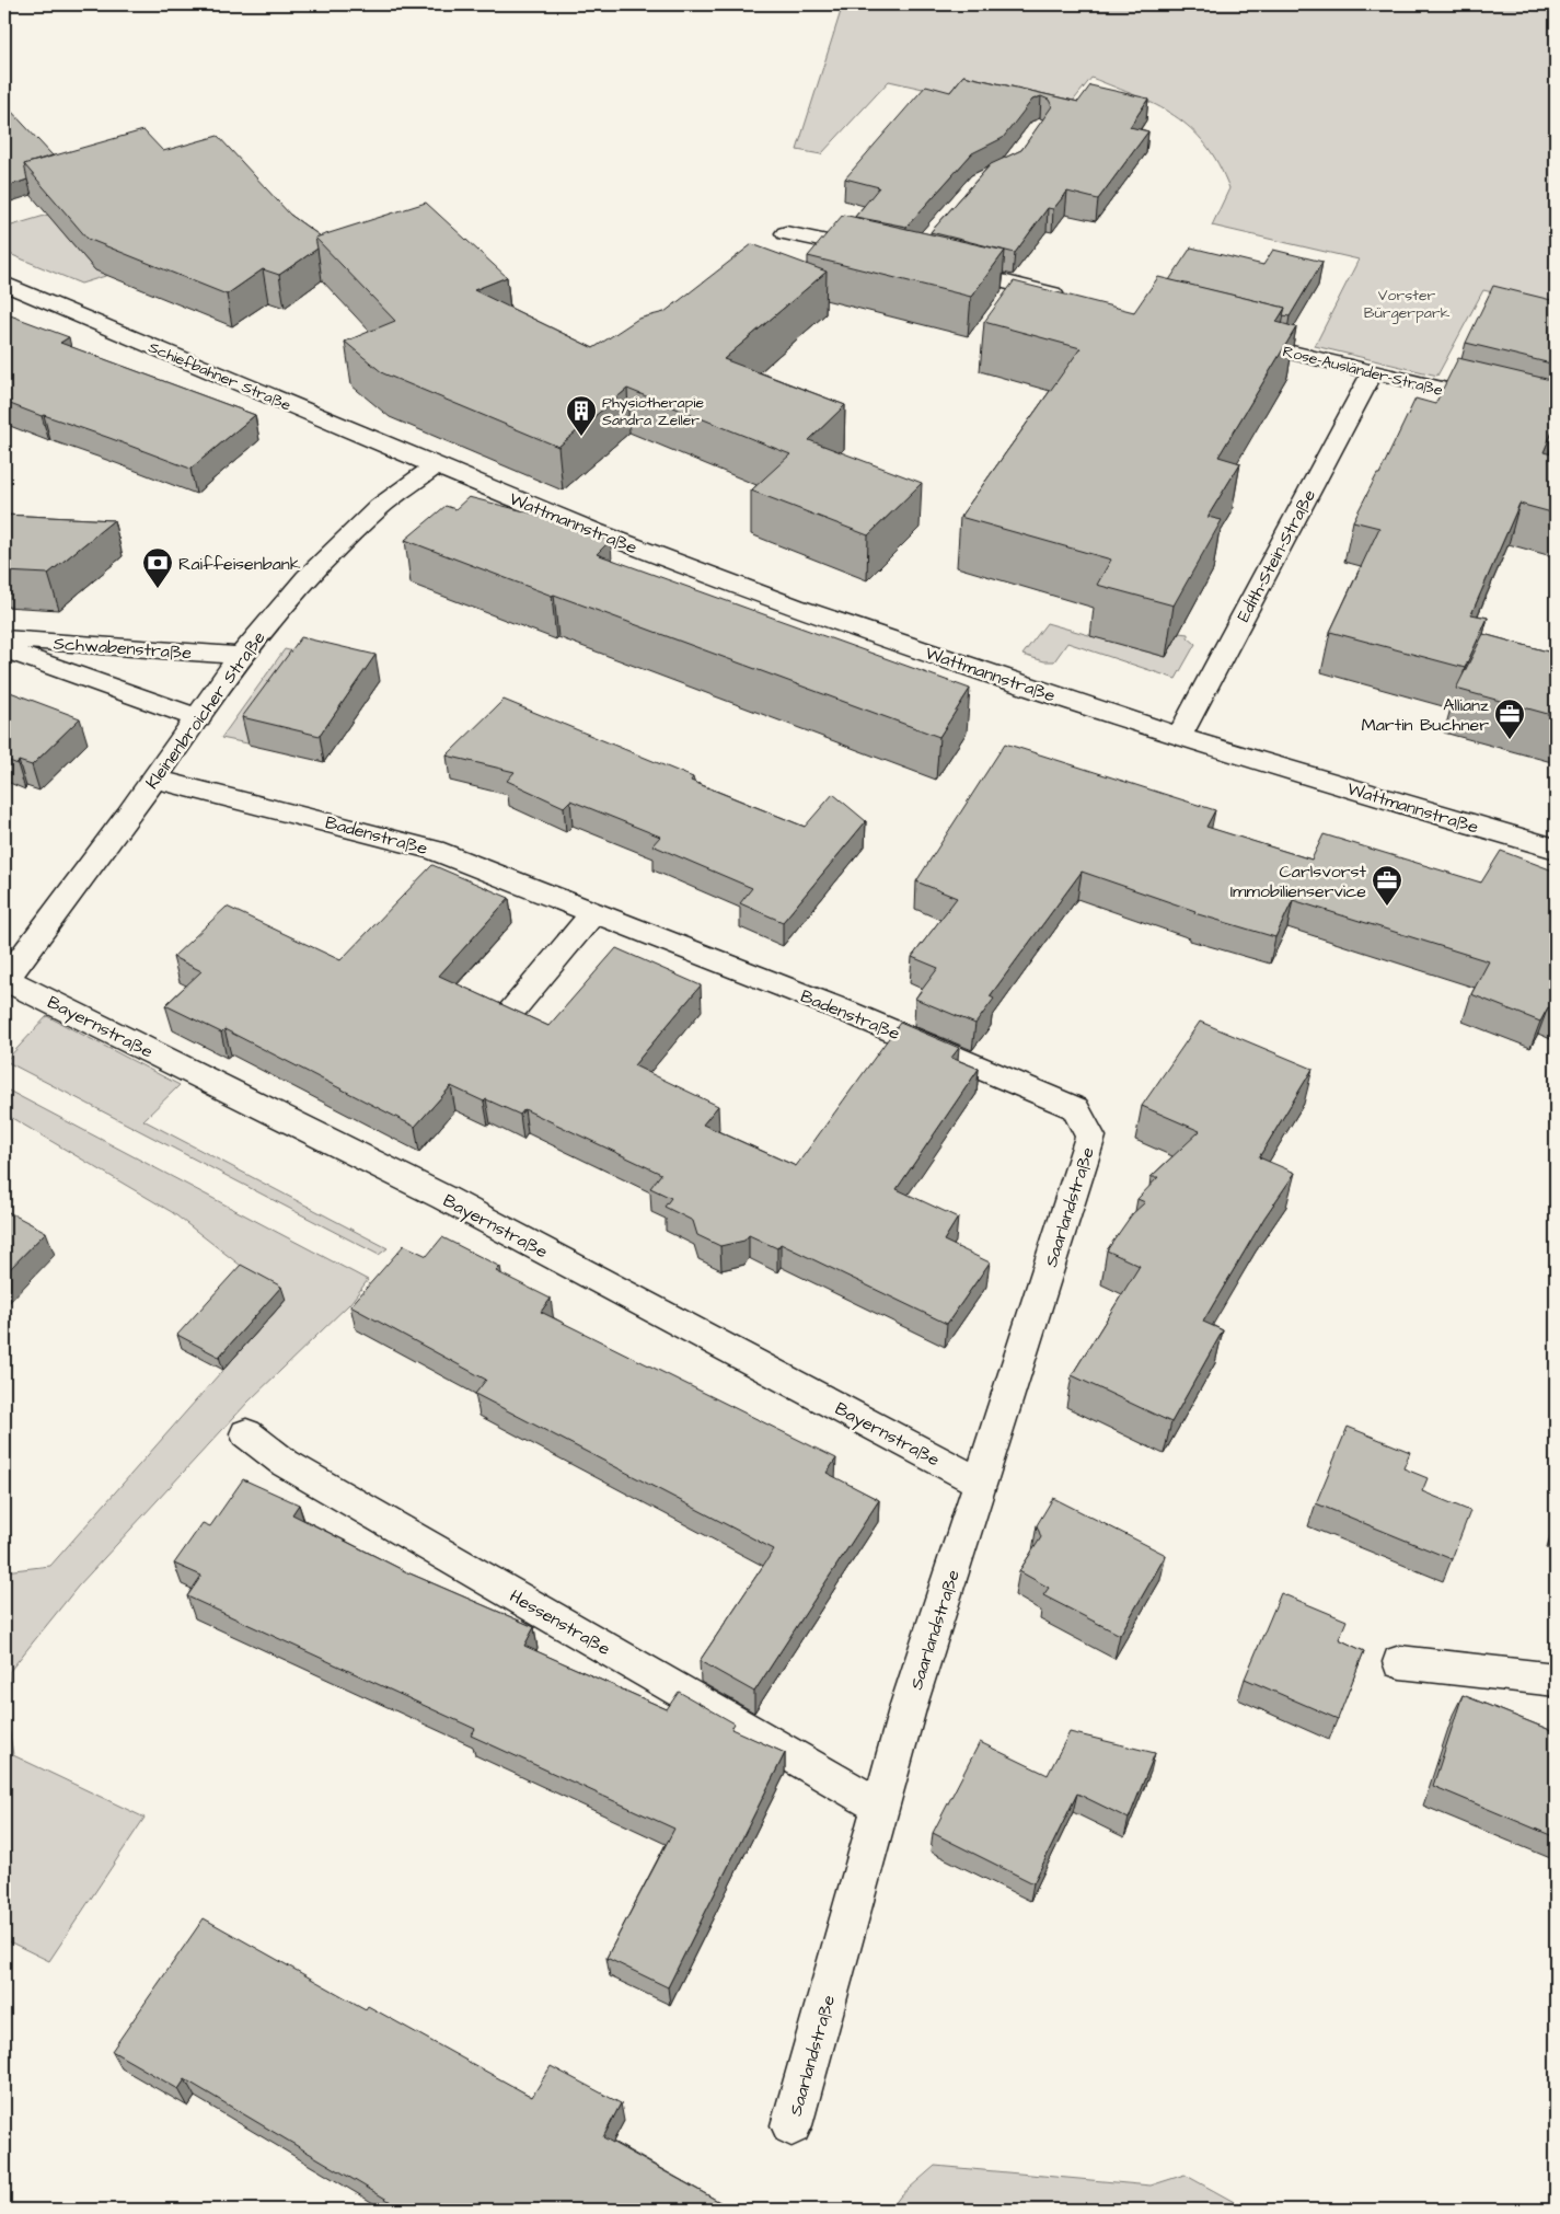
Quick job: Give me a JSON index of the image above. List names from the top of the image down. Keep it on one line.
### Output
{"streets":{"street":["Rose-Ausländer-Straße","Schiefbahner Straße","Wattmannstraße","Edith-Stein-Straße","Schwabenstraße","Kleinenbroicher Straße","Badenstraße","Bayernstraße","Saarlandstraße","Hessenstraße"]},"crossings":[["Rose-Ausländer-Straße","Edith-Stein-Straße"],["Schiefbahner Straße","Wattmannstraße"],["Schiefbahner Straße","Kleinenbroicher Straße"],["Wattmannstraße","Edith-Stein-Straße"],["Wattmannstraße","Kleinenbroicher Straße"],["Schwabenstraße","Kleinenbroicher Straße"],["Kleinenbroicher Straße","Badenstraße"],["Kleinenbroicher Straße","Bayernstraße"],["Badenstraße","Saarlandstraße"],["Bayernstraße","Saarlandstraße"],["Saarlandstraße","Hessenstraße"]],"parks":["Vorster Bürgerpark"],"places":{"building":["Physiotherapie Sandra Zeller"],"bank":["Raiffeisenbank"],"office":["Allianz Martin Buchner","Carlsvorst Immobilienservice"]}}
